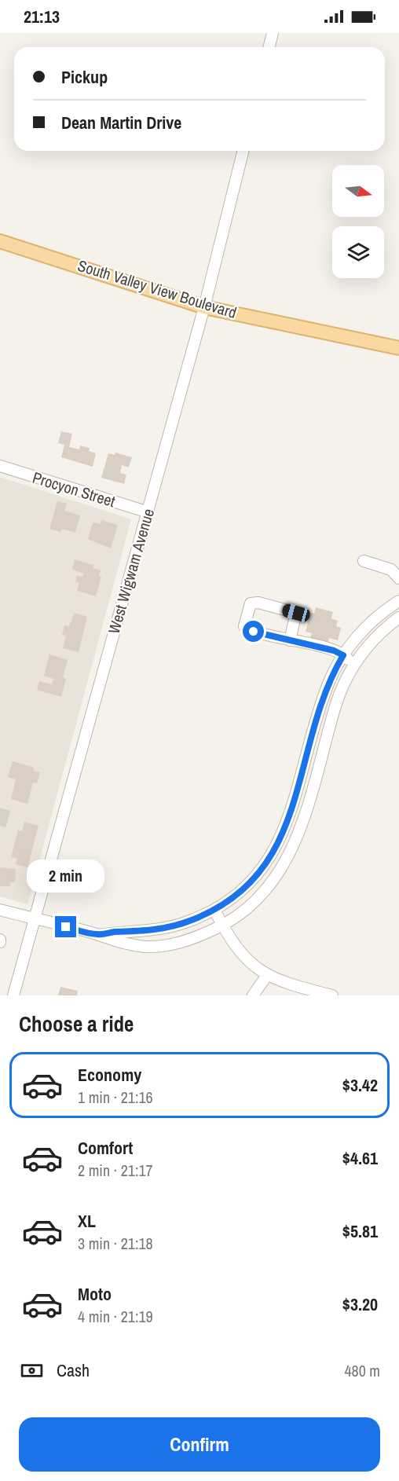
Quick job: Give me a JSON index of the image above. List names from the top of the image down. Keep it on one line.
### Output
{"streets":{"main road":["South Valley View Boulevard"],"street":["Procyon Street","West Wigwam Avenue"]},"crossings":[["South Valley View Boulevard","West Wigwam Avenue"],["Procyon Street","West Wigwam Avenue"]],"north":"right","page":{"status":"21:13","banner":["Pickup","Dean Martin Drive"],"bubble":"2 min","heading":"Choose a ride","list":[{"name":"Economy","note":"1 min · 21:16","value":"$3.42"},{"name":"Comfort","note":"2 min · 21:17","value":"$4.61"},{"name":"XL","note":"3 min · 21:18","value":"$5.81"},{"name":"Moto","note":"4 min · 21:19","value":"$3.20"}],"pay":["Cash","480 m"],"buttons":"Confirm"}}
